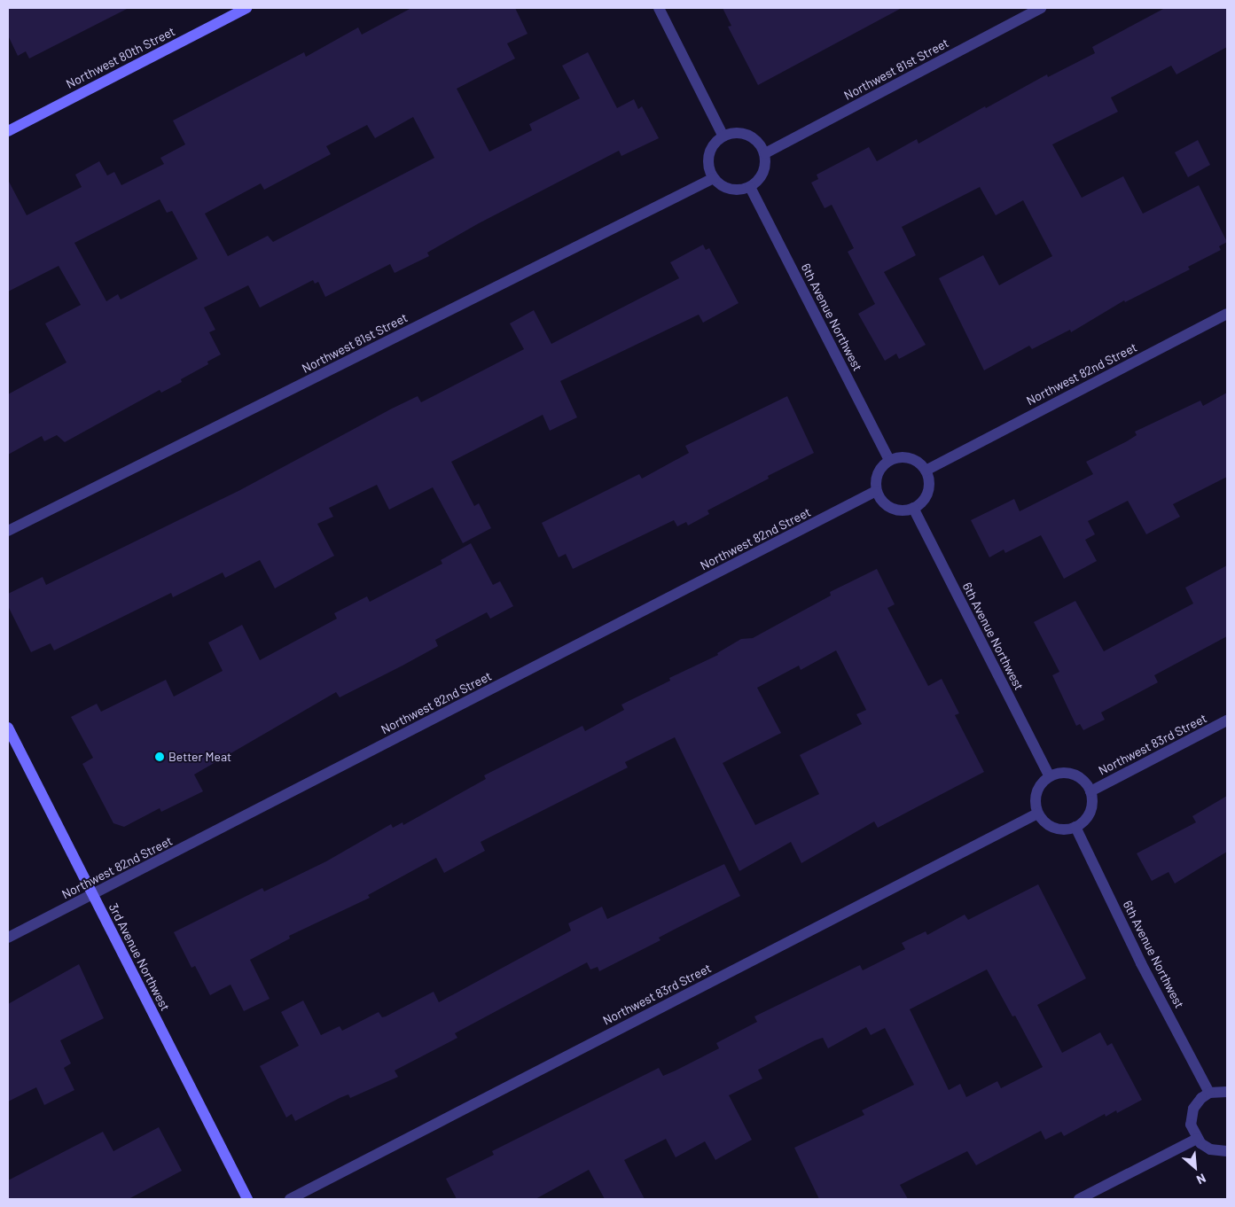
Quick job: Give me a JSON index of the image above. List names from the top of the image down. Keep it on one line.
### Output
{"streets":{"street":["Northwest 80th Street","Northwest 81st Street","6th Avenue Northwest","Northwest 82nd Street","Northwest 83rd Street","3rd Avenue Northwest"]},"crossings":[["Northwest 81st Street","6th Avenue Northwest"],["6th Avenue Northwest","Northwest 82nd Street"],["6th Avenue Northwest","Northwest 83rd Street"],["Northwest 82nd Street","3rd Avenue Northwest"]],"places":["Better Meat"],"north":"bottom right"}
